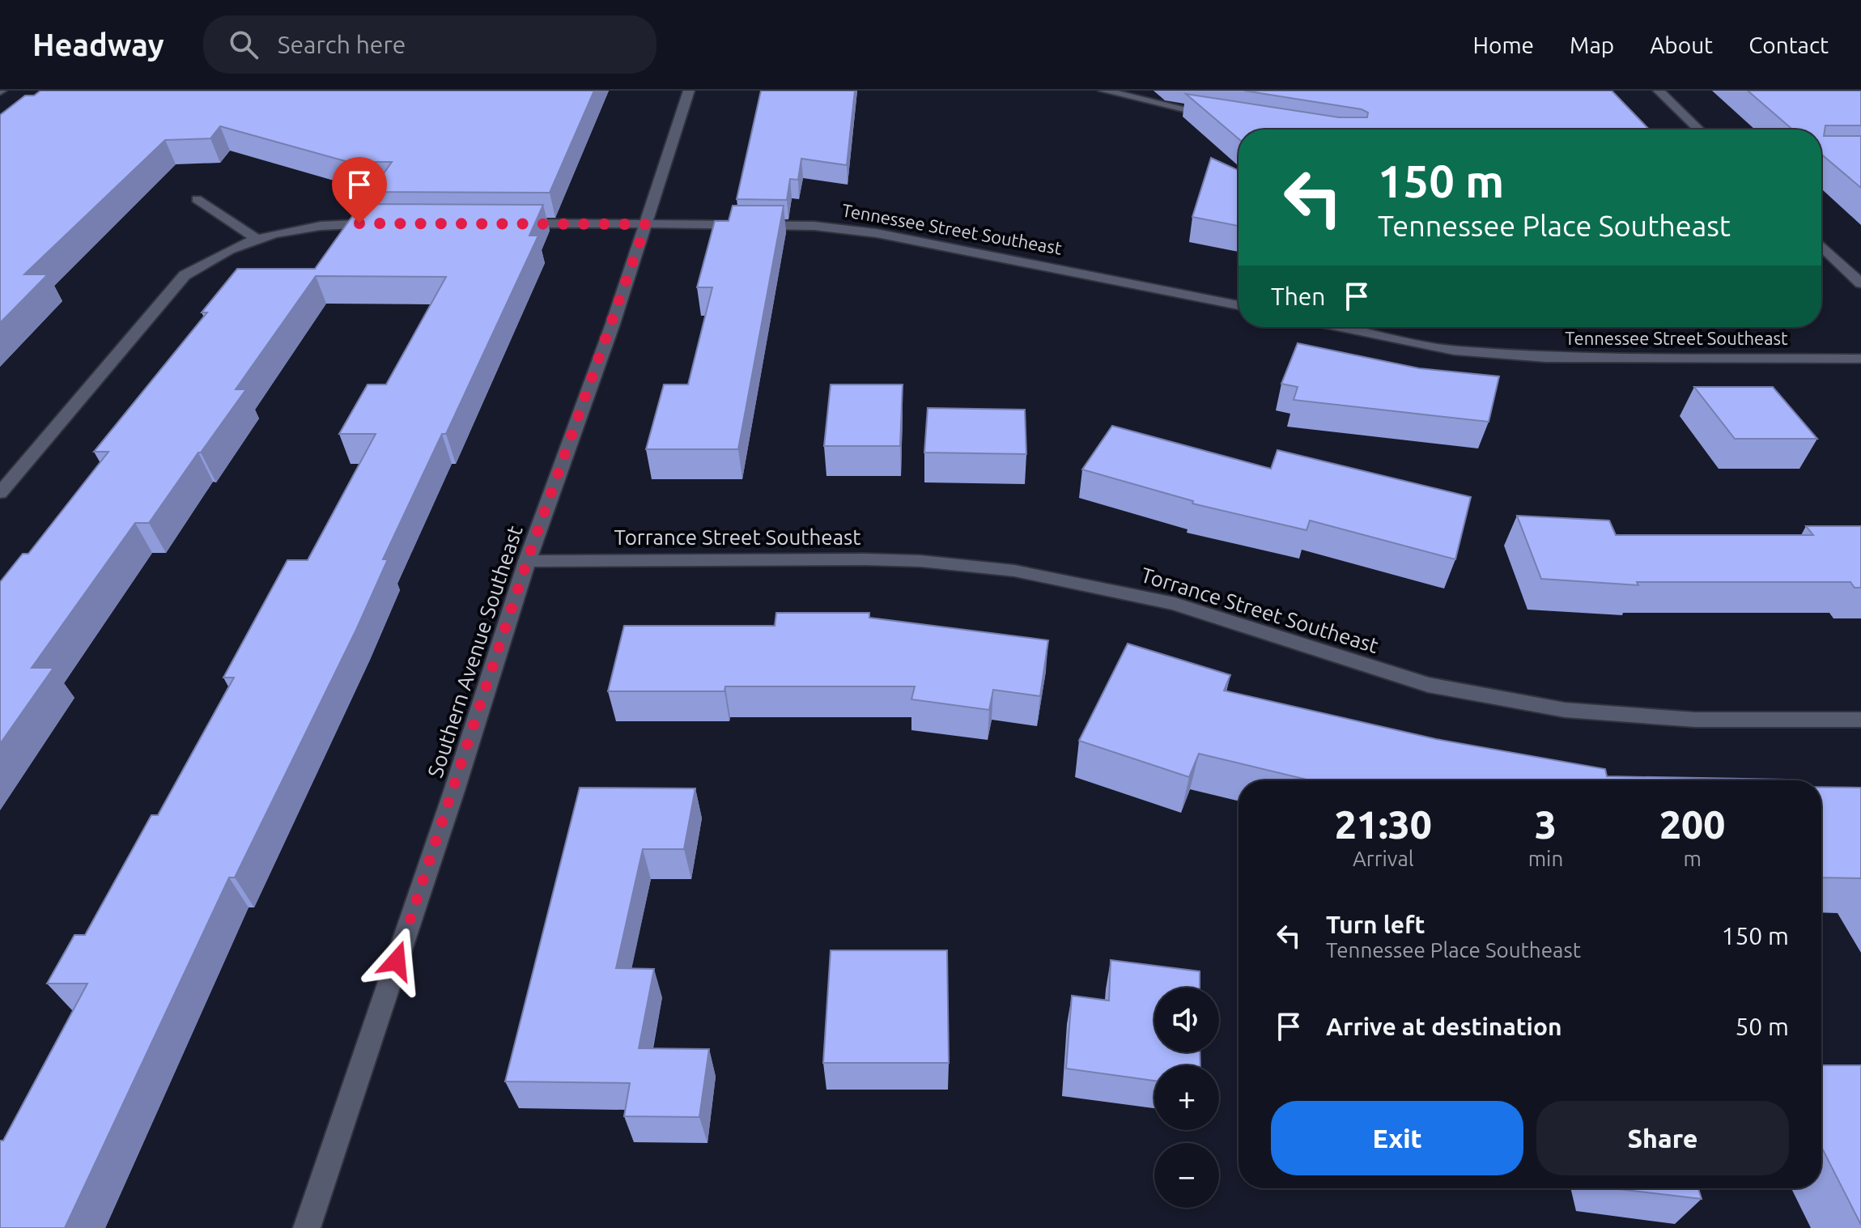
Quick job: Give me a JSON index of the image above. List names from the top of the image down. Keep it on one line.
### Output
{"streets":{"street":["Tennessee Street Southeast","Torrance Street Southeast","Southern Avenue Southeast"]},"crossings":[["Tennessee Street Southeast","Southern Avenue Southeast"],["Torrance Street Southeast","Southern Avenue Southeast"]],"page":{"header":"Headway","search":"Search here","nav":["Home","Map","About","Contact"],"turn":["150 m","Tennessee Place Southeast"],"then":"Then","eta":["21:30","Arrival","3","min","200","m"],"list":[{"name":"Turn left","note":"Tennessee Place Southeast","value":"150 m"},{"name":"Arrive at destination","value":"50 m"}],"map_buttons":["+","−"],"buttons":["Exit","Share"]}}
